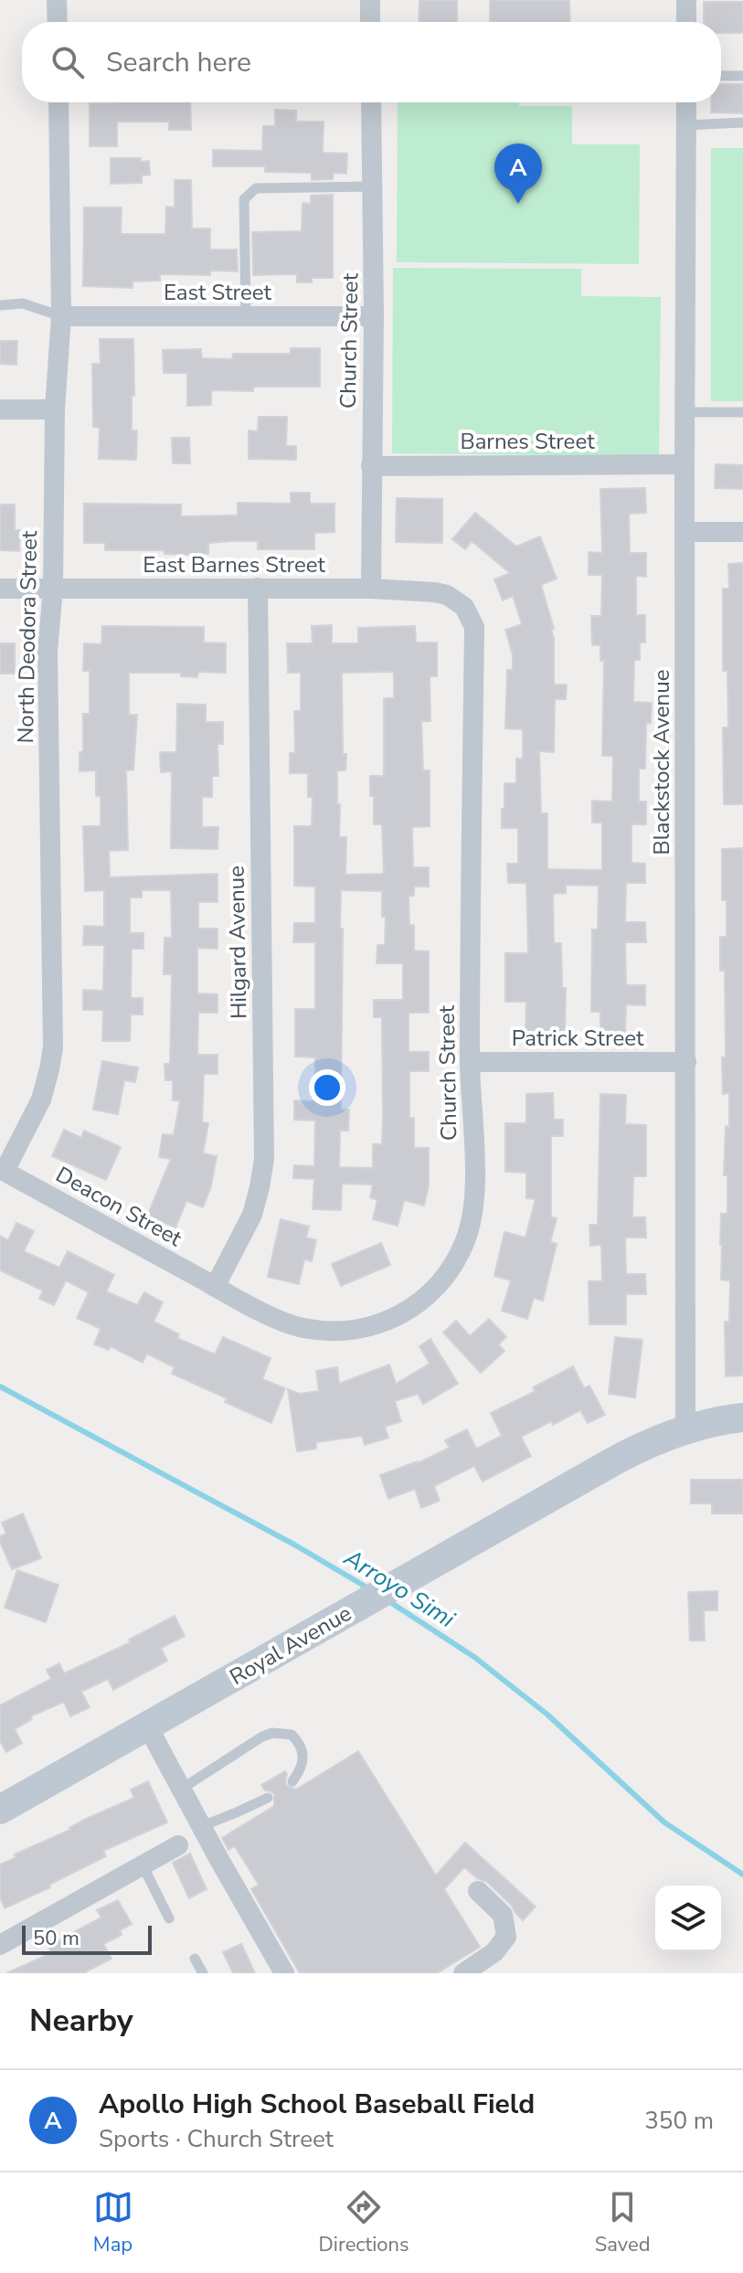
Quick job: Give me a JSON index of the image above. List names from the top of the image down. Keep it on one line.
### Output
{"streets":{"main road":["Royal Avenue"],"street":["East Street","Church Street","Barnes Street","East Barnes Street","North Deodora Street","Blackstock Avenue","Hilgard Avenue","Patrick Street","Deacon Street"]},"crossings":[["East Street","Church Street"],["East Street","North Deodora Street"],["Church Street","Barnes Street"],["Church Street","East Barnes Street"],["Church Street","Hilgard Avenue"],["Church Street","Patrick Street"],["Church Street","Deacon Street"],["Barnes Street","Blackstock Avenue"],["East Barnes Street","North Deodora Street"],["East Barnes Street","Hilgard Avenue"],["North Deodora Street","Deacon Street"],["Blackstock Avenue","Patrick Street"],["Blackstock Avenue","Royal Avenue"],["Hilgard Avenue","Deacon Street"]],"water":["Arroyo Simi"],"scale_bar":"50 m","page":{"search":"Search here","pins":"A","scale":"50 m","heading":"Nearby","list":[{"mark":"A","name":"Apollo High School Baseball Field","note":"Sports · Church Street","value":"350 m"}],"nav":["Map","Directions","Saved"]}}
